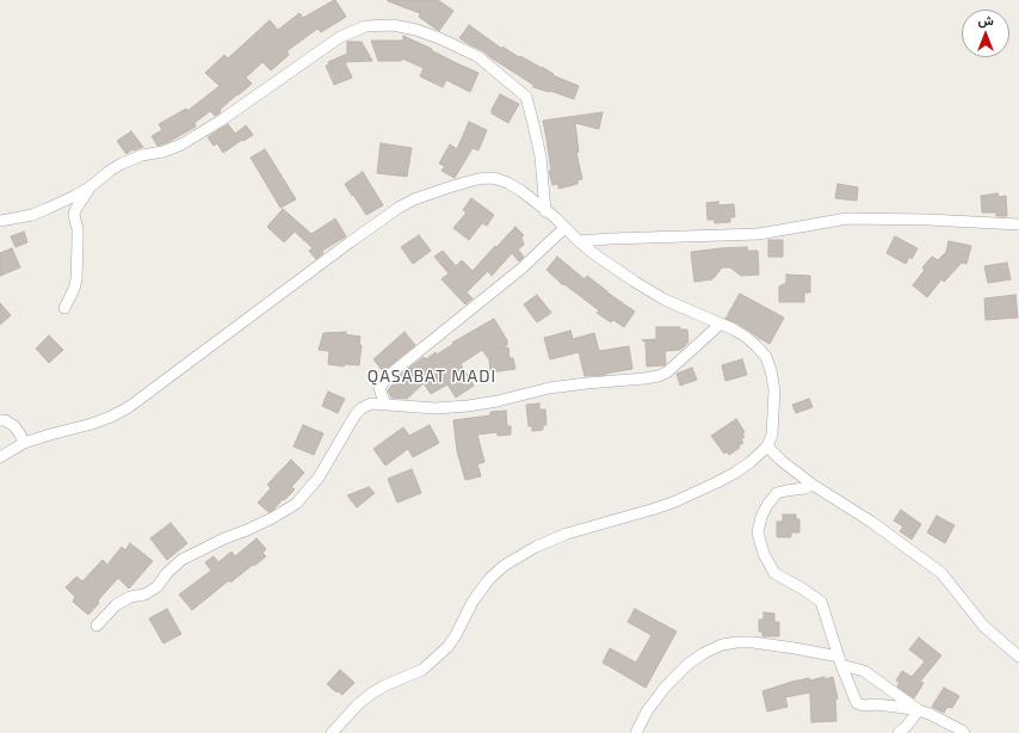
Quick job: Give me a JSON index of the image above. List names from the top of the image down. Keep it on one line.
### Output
{"districts":["QASABAT MADI"],"north":"top"}
